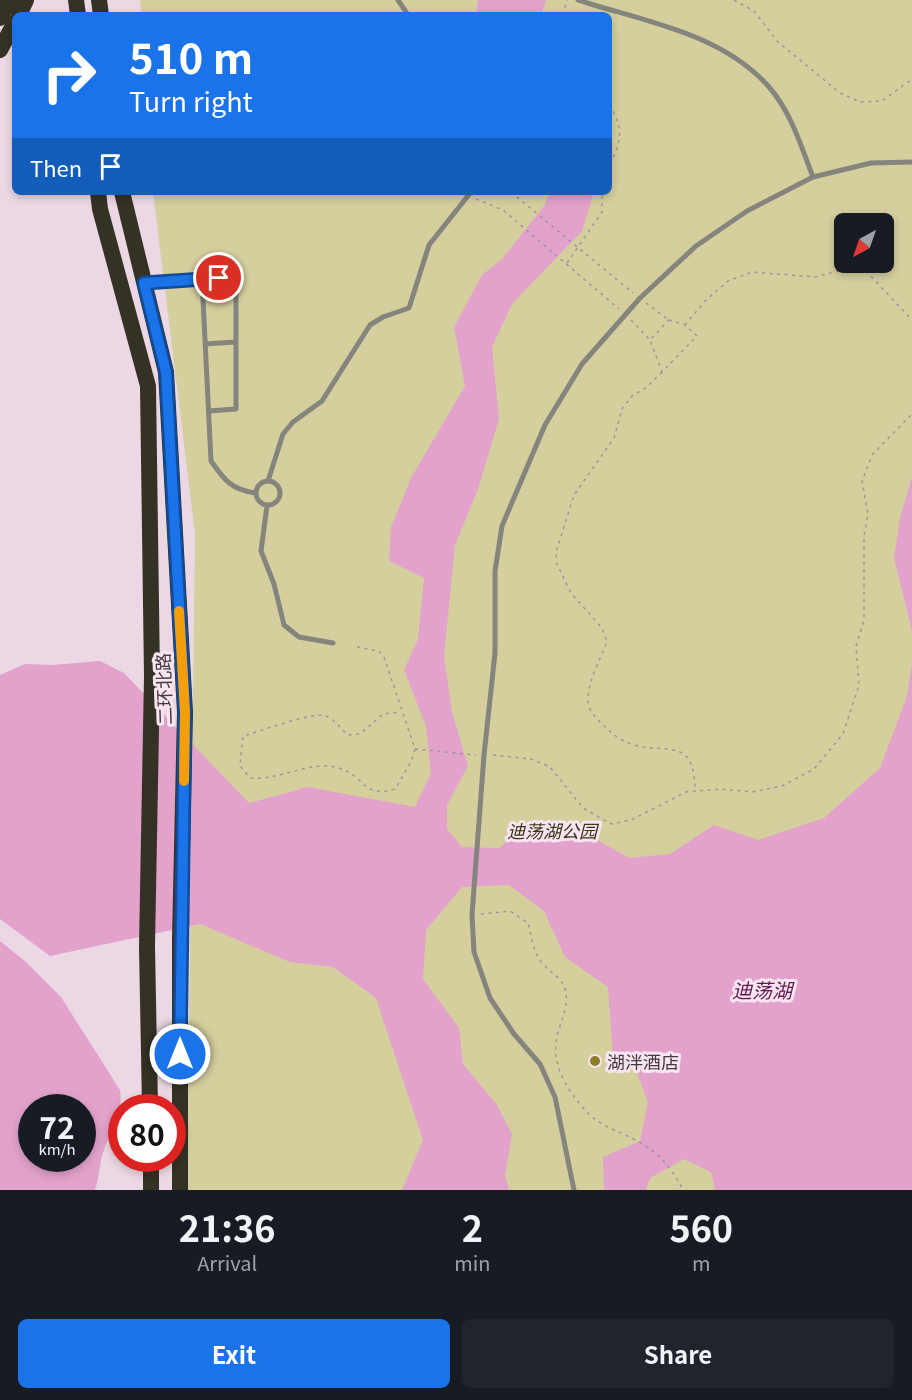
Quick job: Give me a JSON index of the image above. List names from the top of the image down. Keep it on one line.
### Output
{"streets":{"highway":["二环北路"]},"water":["迪荡湖"],"parks":["迪荡湖公园"],"places":["湖泮酒店"],"north":"bottom left","page":{"turn":["510 m","Turn right"],"then":"Then","speed":"72 km/h","limit":"80","eta":["21:36","Arrival","2","min","560","m"],"buttons":["Exit","Share"]}}
